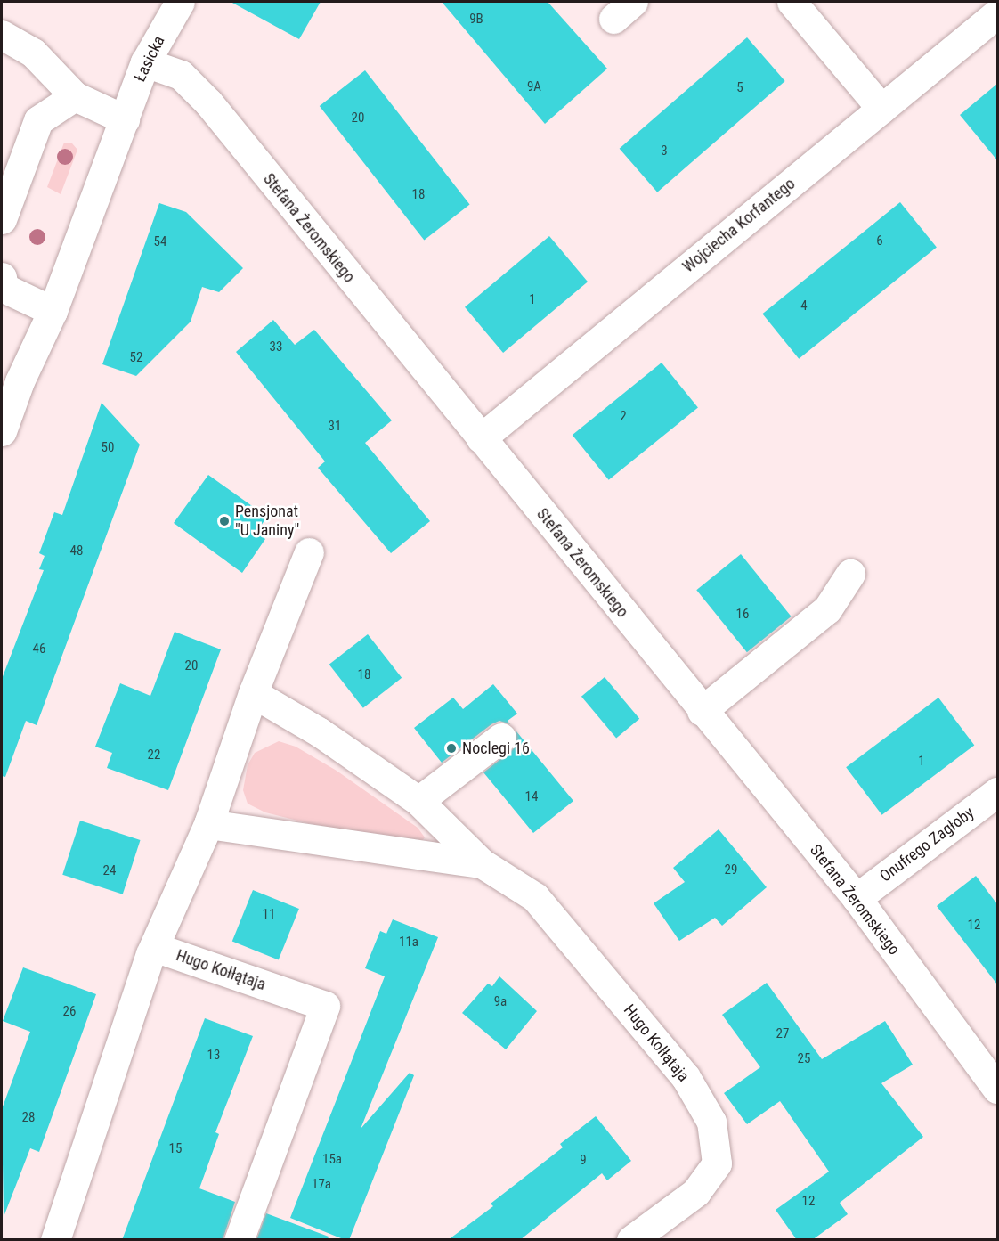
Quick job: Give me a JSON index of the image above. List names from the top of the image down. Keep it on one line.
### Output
{"streets":{"street":["Łasicka","Wojciecha Korfantego","Stefana Żeromskiego","Onufrego Zagłoby","Hugo Kołłątaja"]},"crossings":[["Łasicka","Stefana Żeromskiego"],["Wojciecha Korfantego","Stefana Żeromskiego"],["Stefana Żeromskiego","Onufrego Zagłoby"]],"places":["Pensjonat \"U Janiny\"","Noclegi 16"],"house_numbers":["9B","9A","5","20","3","18","6","54","1","4","33","52","2","31","50","48","16","46","20","18","22","1","14","29","24","11","12","11a","9a","26","27","13","25","28","15","15a","9","17a","12"]}
